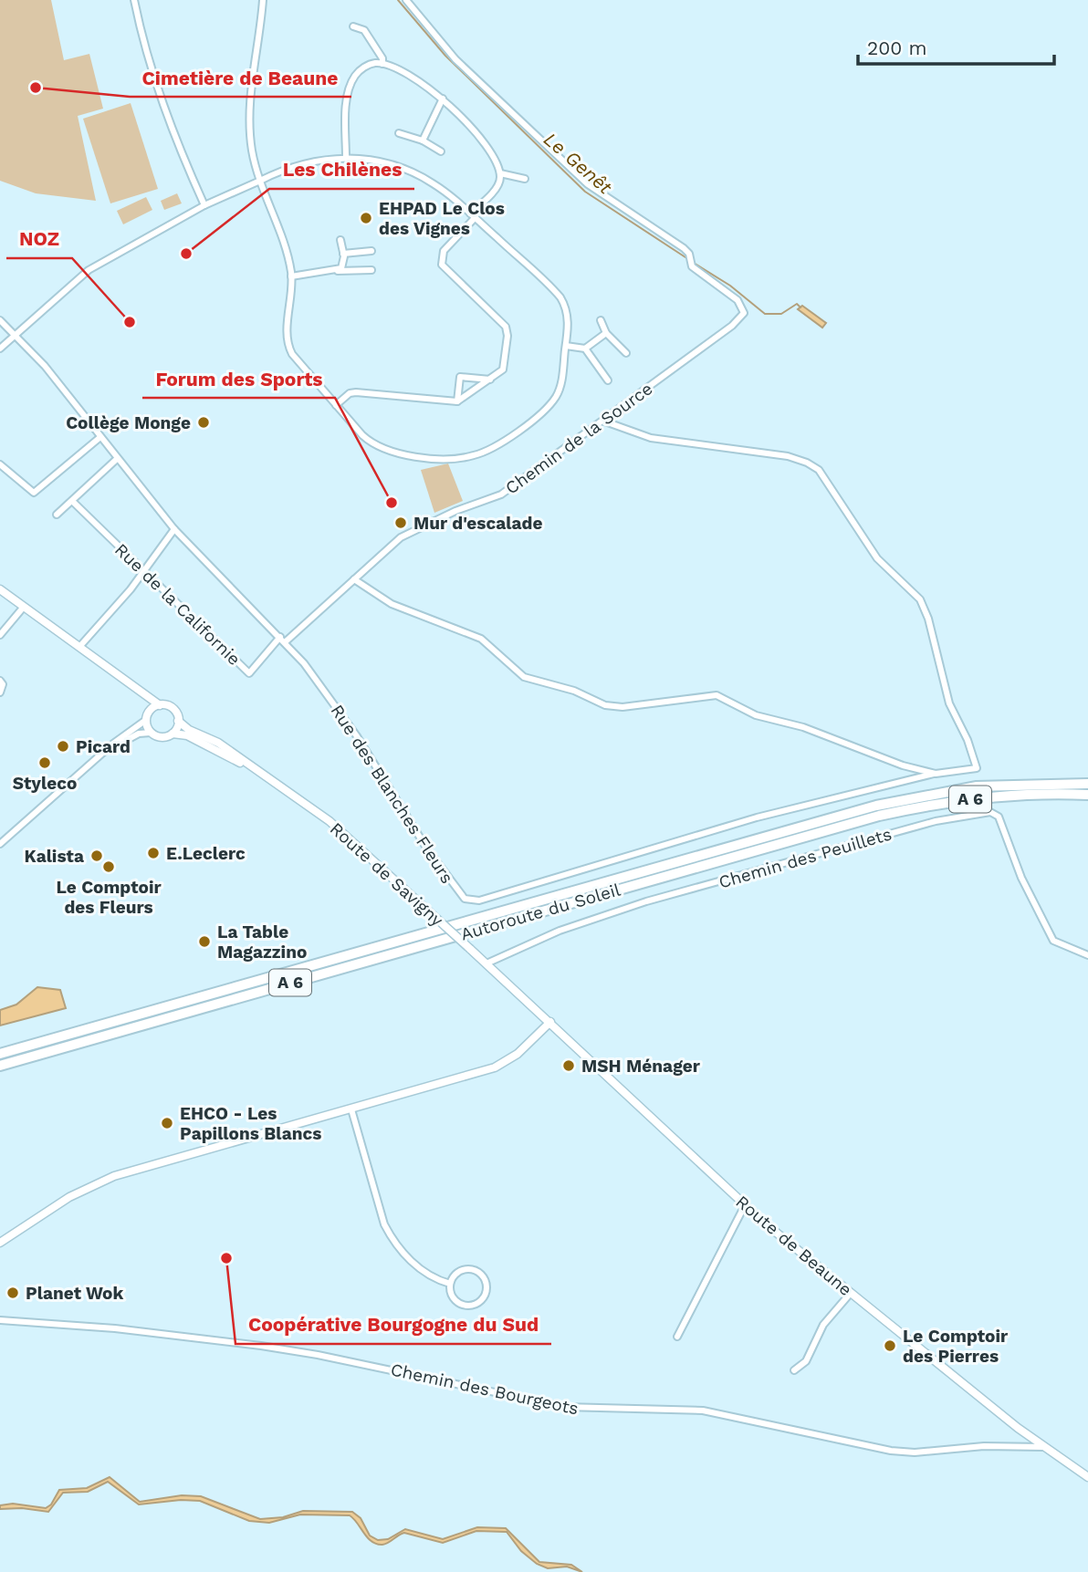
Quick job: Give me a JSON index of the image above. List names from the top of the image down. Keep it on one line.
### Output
{"streets":{"highway":["A 6","Autoroute du Soleil"],"main road":["Route de Savigny","Route de Beaune"],"street":["Chemin de la Source","Rue de la Californie","Rue des Blanches Fleurs","Chemin des Peuillets","Chemin des Bourgeots"]},"crossings":[["Chemin de la Source","Rue de la Californie"],["Chemin de la Source","Rue des Blanches Fleurs"],["Rue de la Californie","Rue des Blanches Fleurs"],["Chemin des Peuillets","Route de Savigny"],["Route de Savigny","Route de Beaune"],["Route de Beaune","Chemin des Bourgeots"]],"water":["Le Genêt"],"places":["Cimetière de Beaune","EHPAD Le Clos des Vignes","Les Chilènes","NOZ","Collège Monge","Forum des Sports","Mur d'escalade","Picard","Styleco","E.Leclerc","Kalista","Le Comptoir des Fleurs","La Table Magazzino","MSH Ménager","EHCO - Les Papillons Blancs","Coopérative Bourgogne du Sud","Planet Wok","Le Comptoir des Pierres"],"scale_bar":"200 m"}
